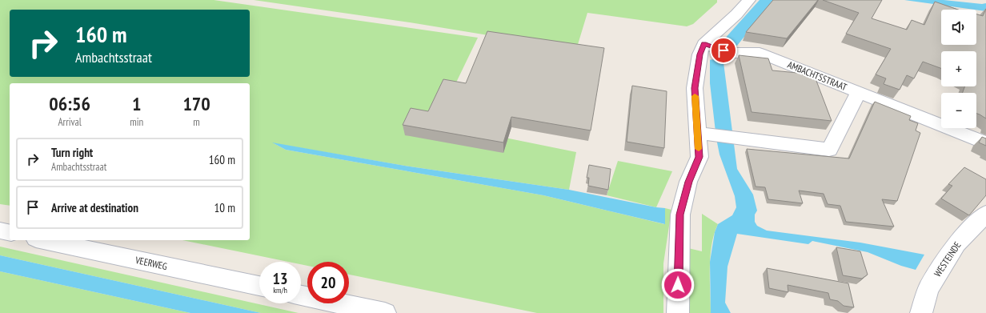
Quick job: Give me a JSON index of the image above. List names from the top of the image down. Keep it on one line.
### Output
{"streets":{"street":["AMBACHTSSTRAAT","WESTEINDE","VEERWEG"]},"page":{"map_buttons":["+","−"],"turn":["160 m","Ambachtsstraat"],"eta":["06:56","Arrival","1","min","170","m"],"list":[{"name":"Turn right","note":"Ambachtsstraat","value":"160 m"},{"name":"Arrive at destination","value":"10 m"}],"speed":"13 km/h","limit":"20"}}
